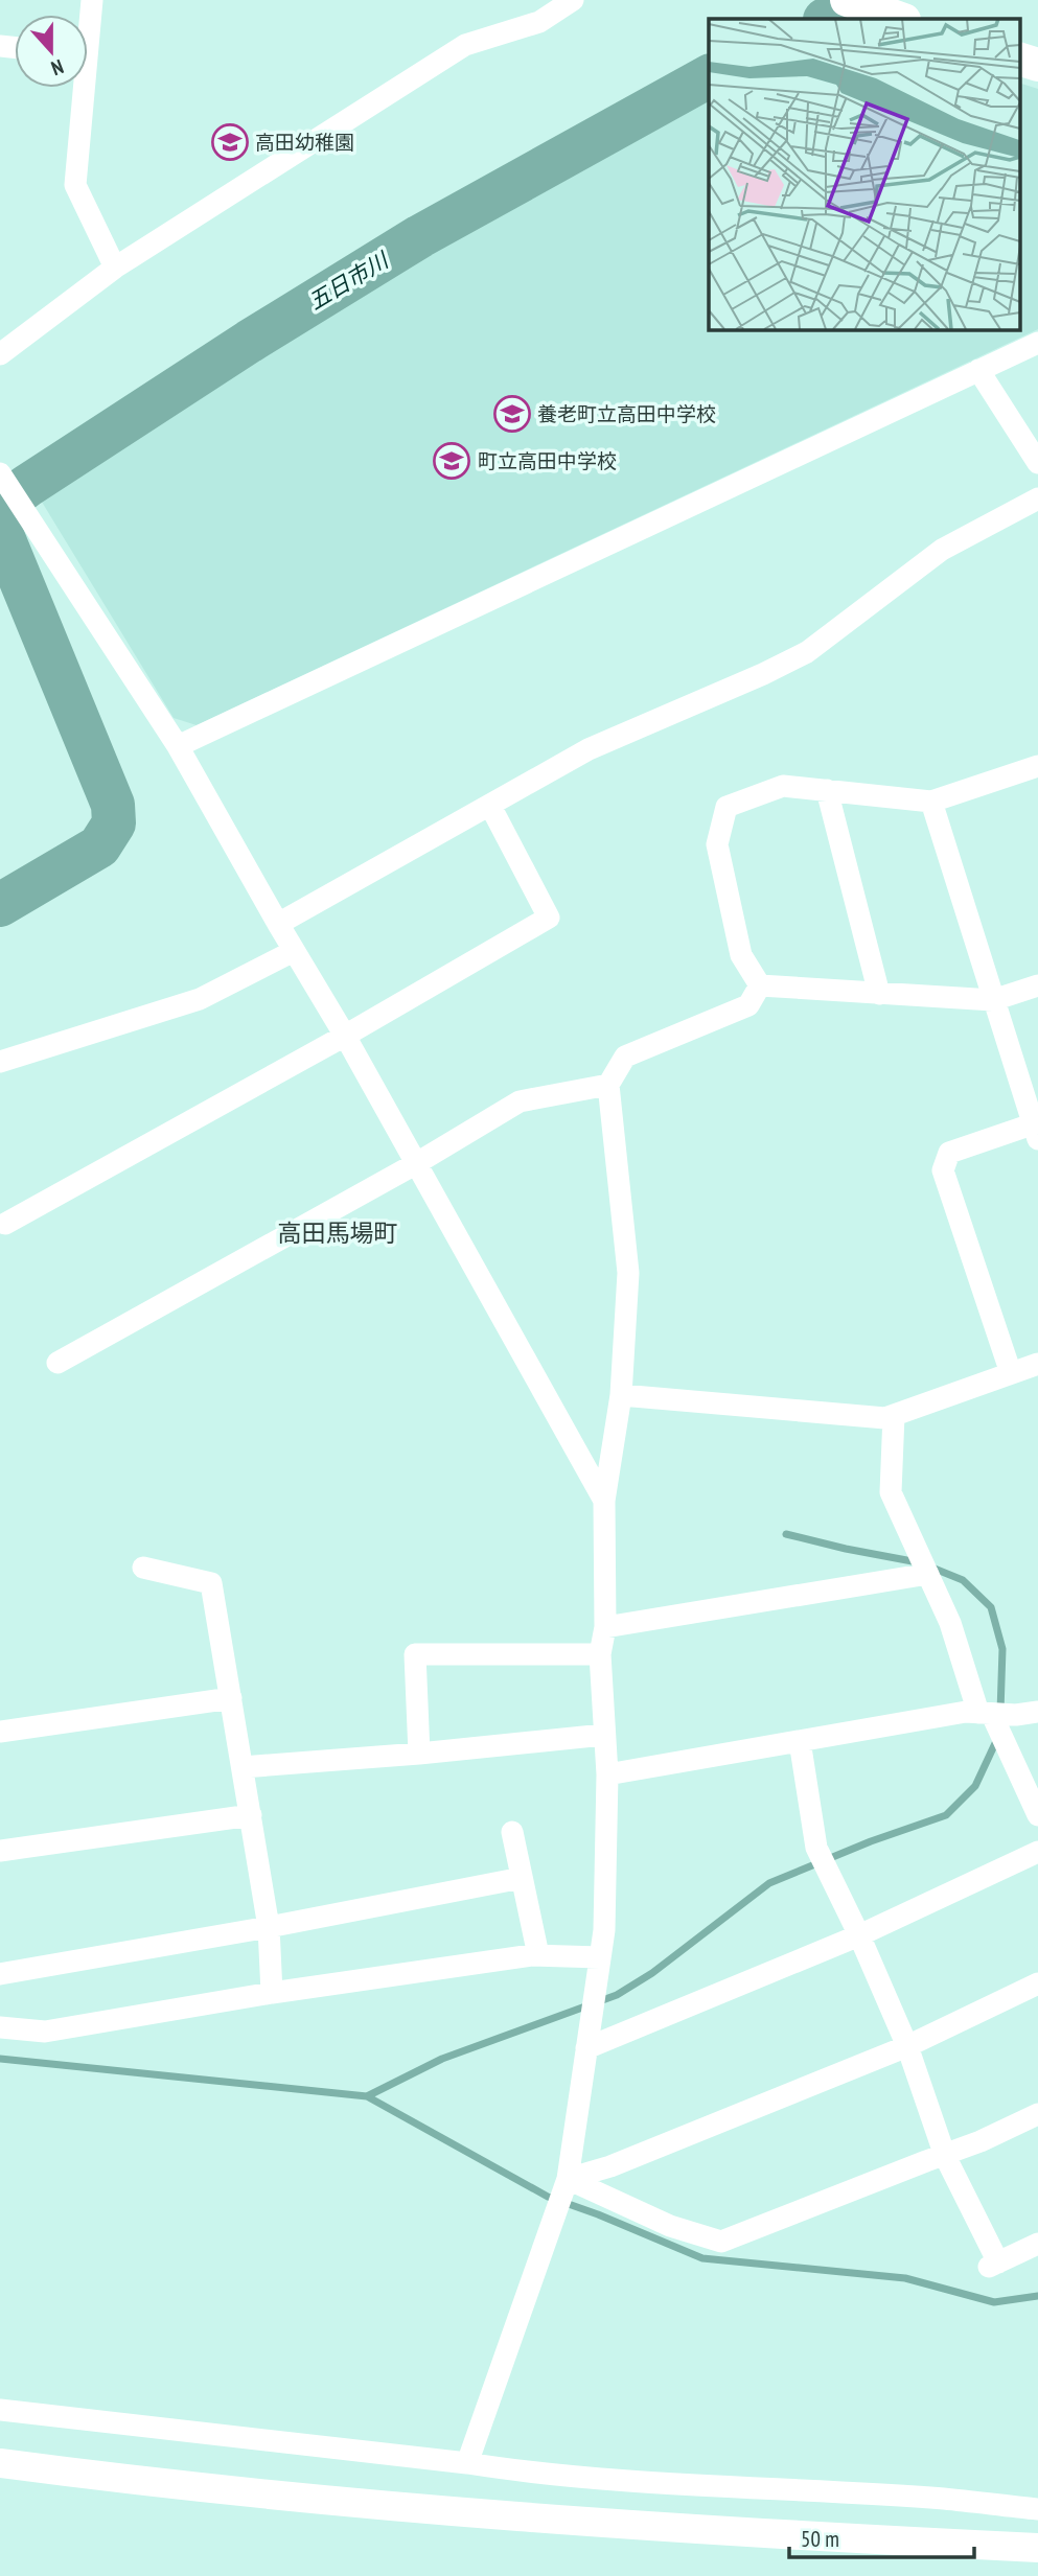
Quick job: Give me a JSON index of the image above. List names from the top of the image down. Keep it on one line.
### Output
{"districts":["高田馬場町"],"water":["五日市川"],"places":{"school or university":["高田幼稚園","養老町立高田中学校","町立高田中学校"]},"scale_bar":"50 m","north":"bottom"}
